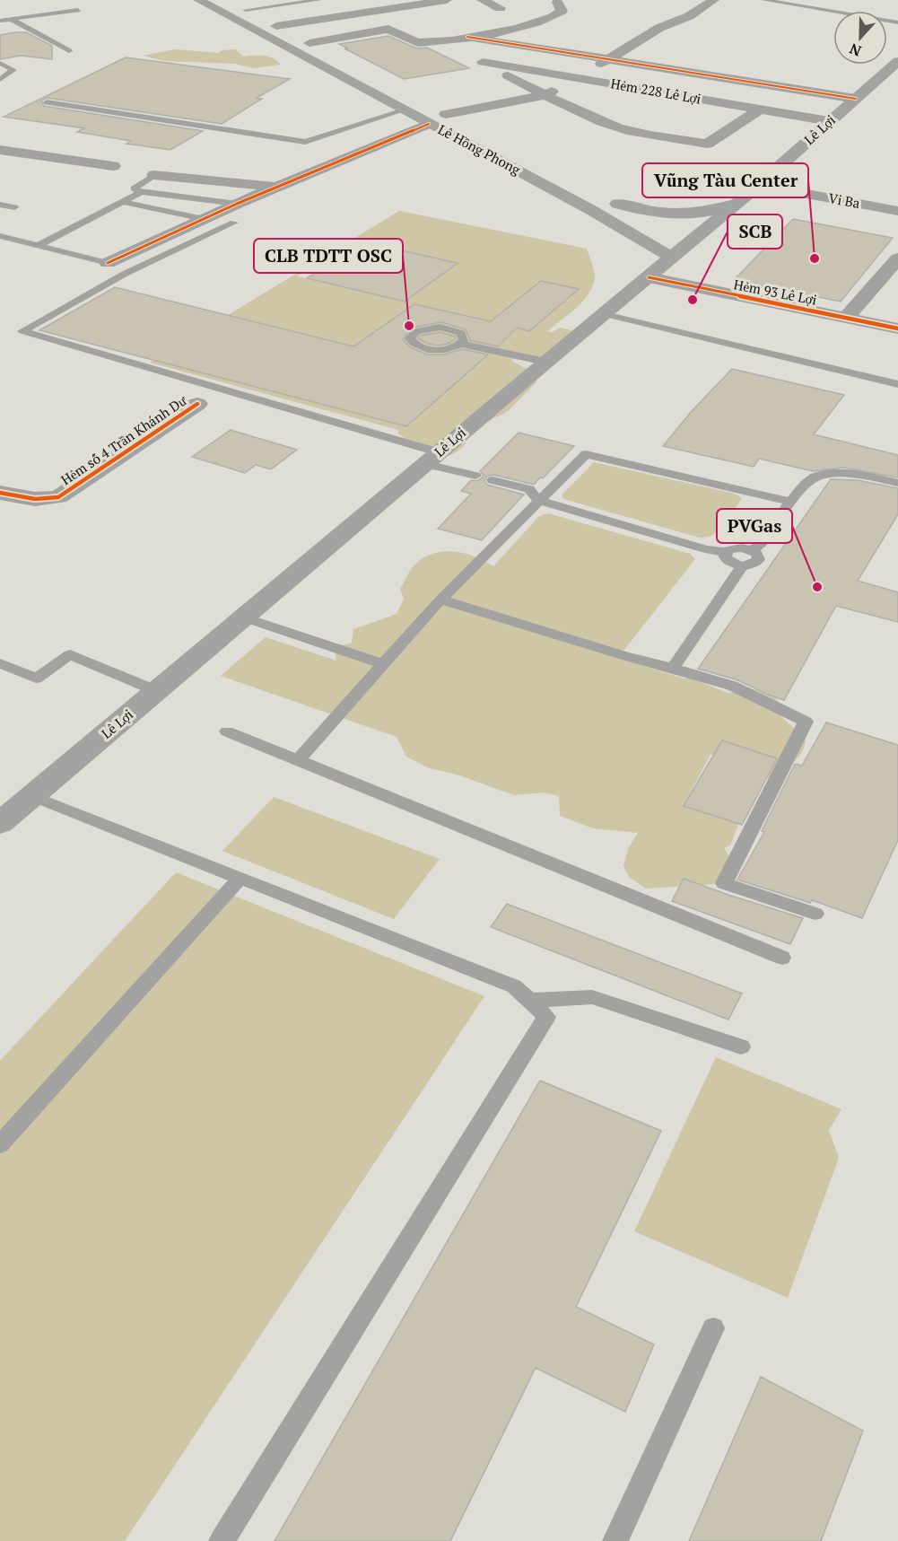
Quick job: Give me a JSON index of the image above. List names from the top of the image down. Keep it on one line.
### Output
{"streets":{"main road":["Lê Lợi","Lê Hồng Phong"],"street":["Hẻm 228 Lê Lợi","Vi Ba","Hẻm 93 Lê Lợi","Hẻm số 4 Trần Khánh Dư"]},"crossings":[["Hẻm 228 Lê Lợi","Lê Lợi"],["Lê Lợi","Lê Hồng Phong"],["Lê Lợi","Vi Ba"],["Lê Lợi","Hẻm 93 Lê Lợi"]],"places":["Vũng Tàu Center","SCB","CLB TDTT OSC","PVGas"],"north":"bottom"}
